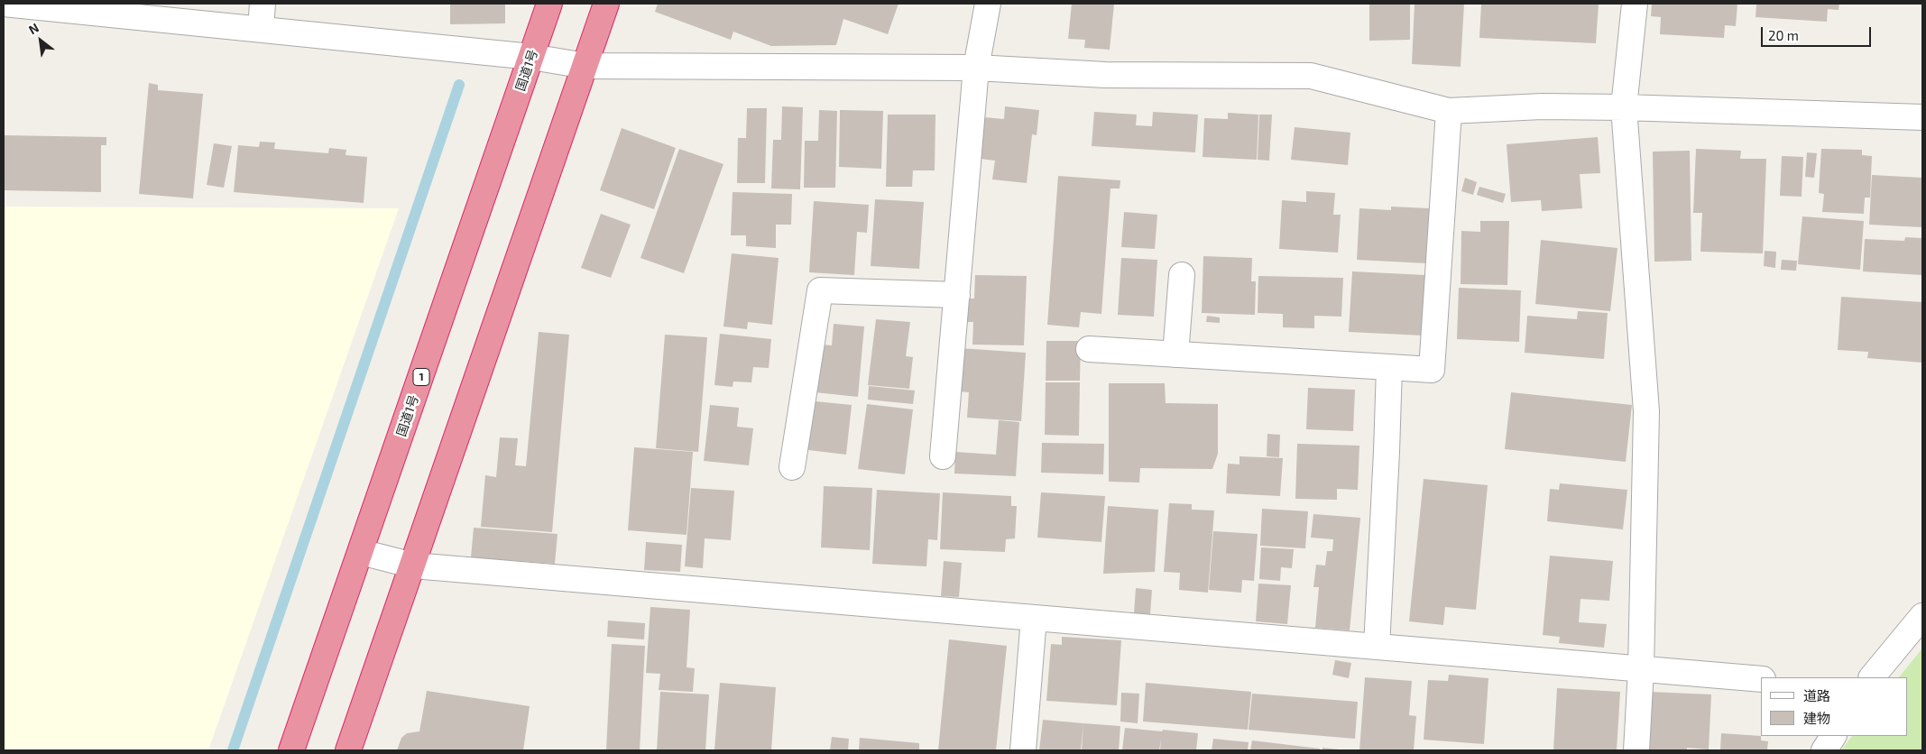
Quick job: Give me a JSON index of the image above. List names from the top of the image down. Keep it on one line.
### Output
{"streets":{"highway":["国道1号","1"]},"legend":["道路","建物"],"scale_bar":"20 m","north":"top left"}
